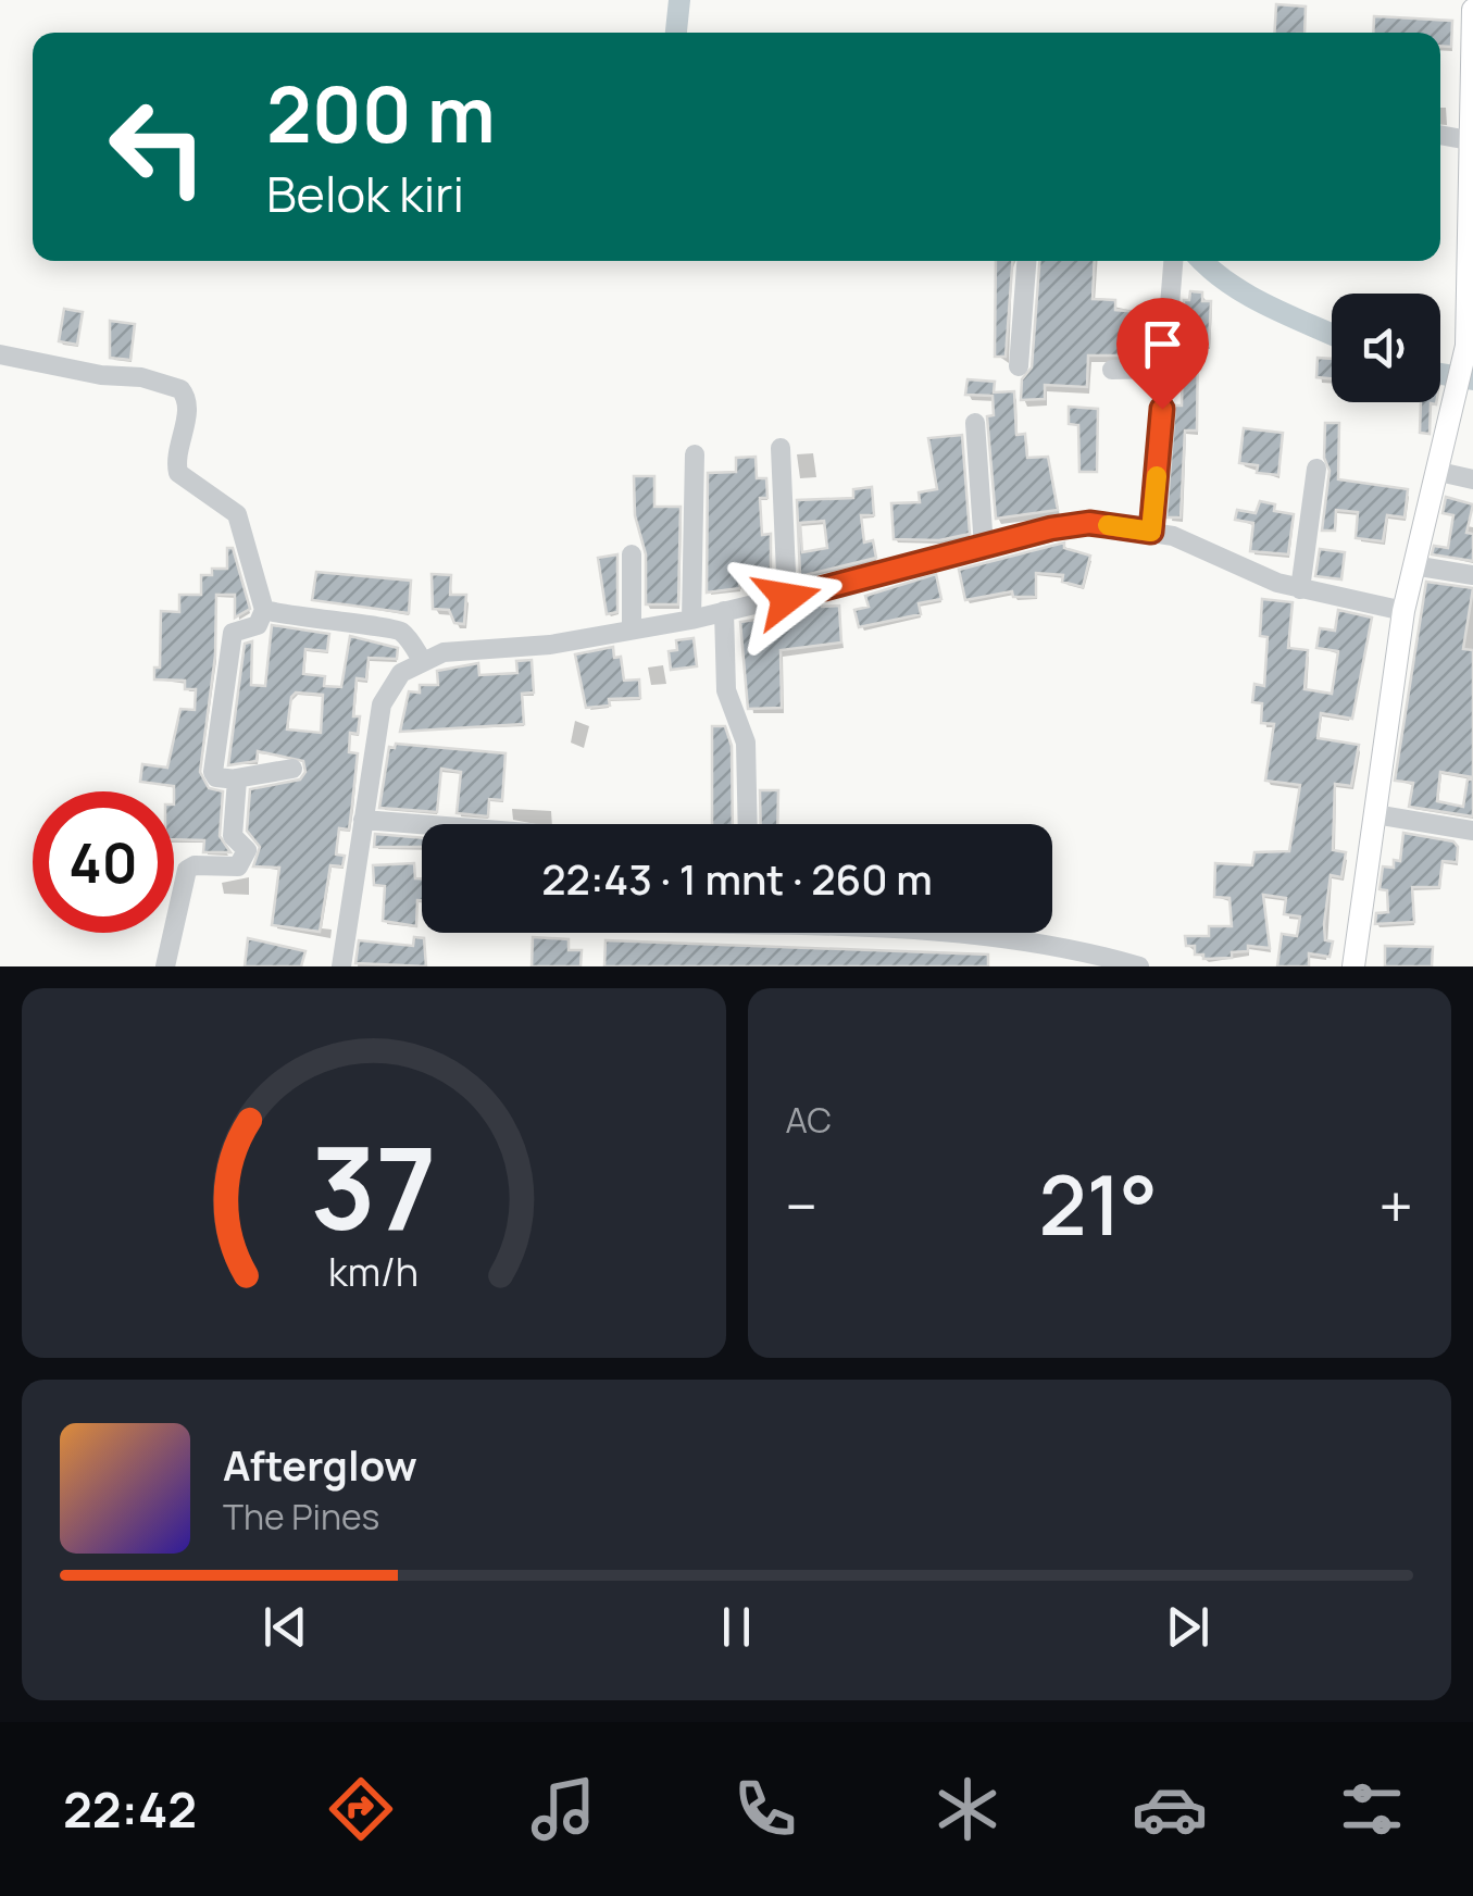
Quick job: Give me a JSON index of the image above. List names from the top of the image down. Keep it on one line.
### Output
{"page":{"turn":["200 m","Belok kiri"],"limit":"40","trip":"22:43 · 1 mnt · 260 m","tile":"AC","heat":["−","21°","+"],"song":["Afterglow","The Pines"],"tabs":"22:42","gauge":["37","km/h"]}}
